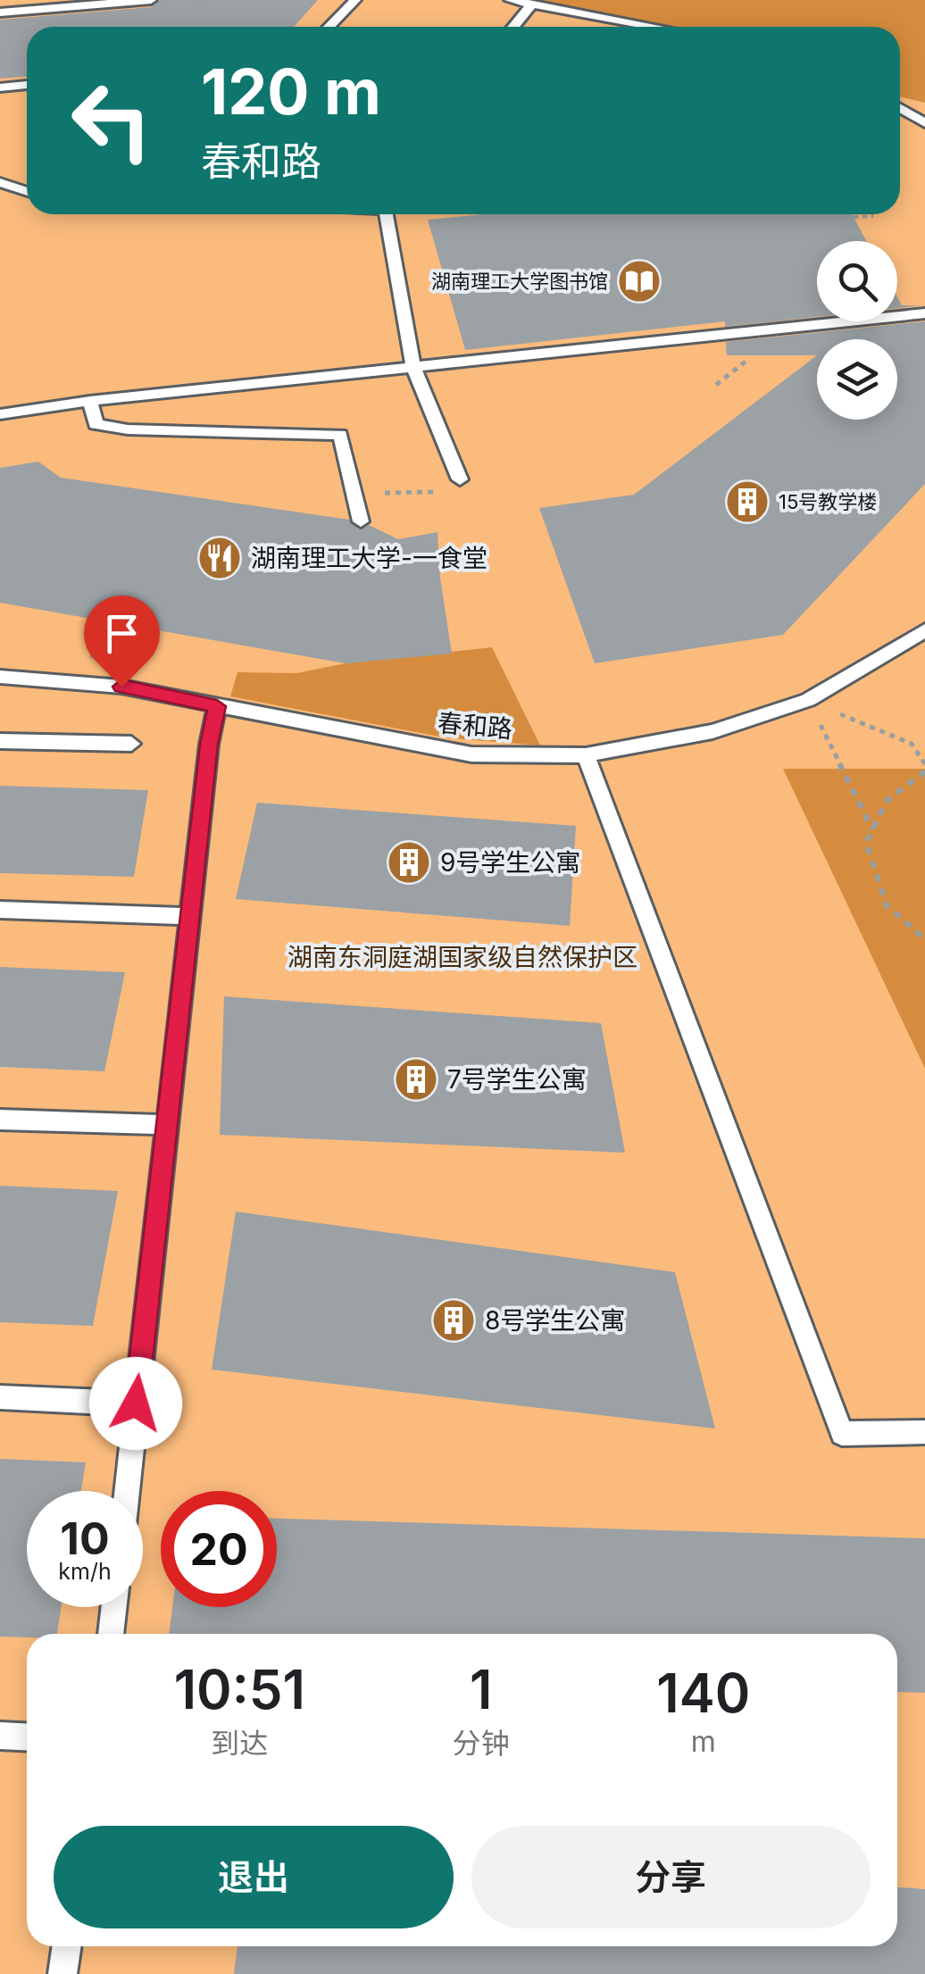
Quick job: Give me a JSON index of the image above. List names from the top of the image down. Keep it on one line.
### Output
{"streets":{"lane":["春和路"]},"parks":["湖南东洞庭湖国家级自然保护区"],"places":{"library":["湖南理工大学图书馆"],"building":["15号教学楼","9号学生公寓","7号学生公寓","8号学生公寓"],"restaurant":["湖南理工大学-一食堂"]},"page":{"turn":["120 m","春和路"],"speed":"10 km/h","limit":"20","eta":["10:51","到达","1","分钟","140","m"],"buttons":["退出","分享"]}}
